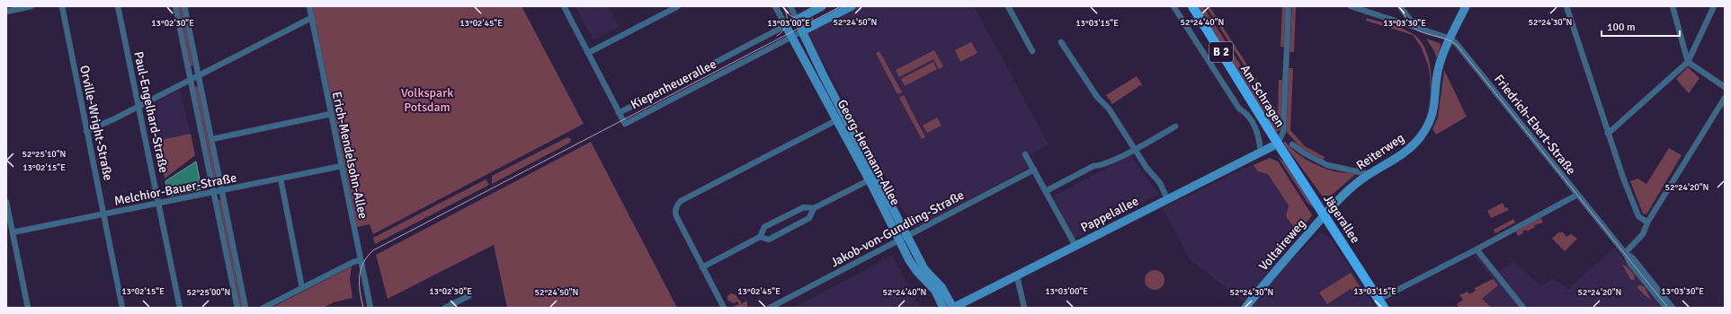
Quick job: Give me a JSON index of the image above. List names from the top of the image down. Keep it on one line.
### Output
{"streets":{"main road":["B 2","Am Schragen","Jägerallee"],"street":["Kiepenheuerallee","Paul-Engelhard-Straße","Orville-Wright-Straße","Friedrich-Ebert-Straße","Reiterweg","Georg-Hermann-Allee","Erich-Mendelsohn-Allee","Melchior-Bauer-Straße","Pappelallee","Jakob-von-Gundling-Straße","Voltaireweg"]},"crossings":[["Kiepenheuerallee","Georg-Hermann-Allee"],["Am Schragen","Pappelallee"],["Am Schragen","Jägerallee"],["Paul-Engelhard-Straße","Melchior-Bauer-Straße"],["Orville-Wright-Straße","Melchior-Bauer-Straße"],["Friedrich-Ebert-Straße","Reiterweg"],["Reiterweg","Jägerallee"],["Reiterweg","Voltaireweg"],["Georg-Hermann-Allee","Pappelallee"],["Georg-Hermann-Allee","Jakob-von-Gundling-Straße"],["Erich-Mendelsohn-Allee","Melchior-Bauer-Straße"],["Pappelallee","Jägerallee"],["Jägerallee","Voltaireweg"]],"parks":["Volkspark Potsdam"],"scale_bar":"100 m","coordinates":["52°24'50\"N","52°24'40\"N","52°24'30\"N","13°03'30\"E","13°02'30\"E","13°02'45\"E","13°03'00\"E","13°03'15\"E","52°25'10\"N","13°02'15\"E","52°24'20\"N","52°25'00\"N"]}
